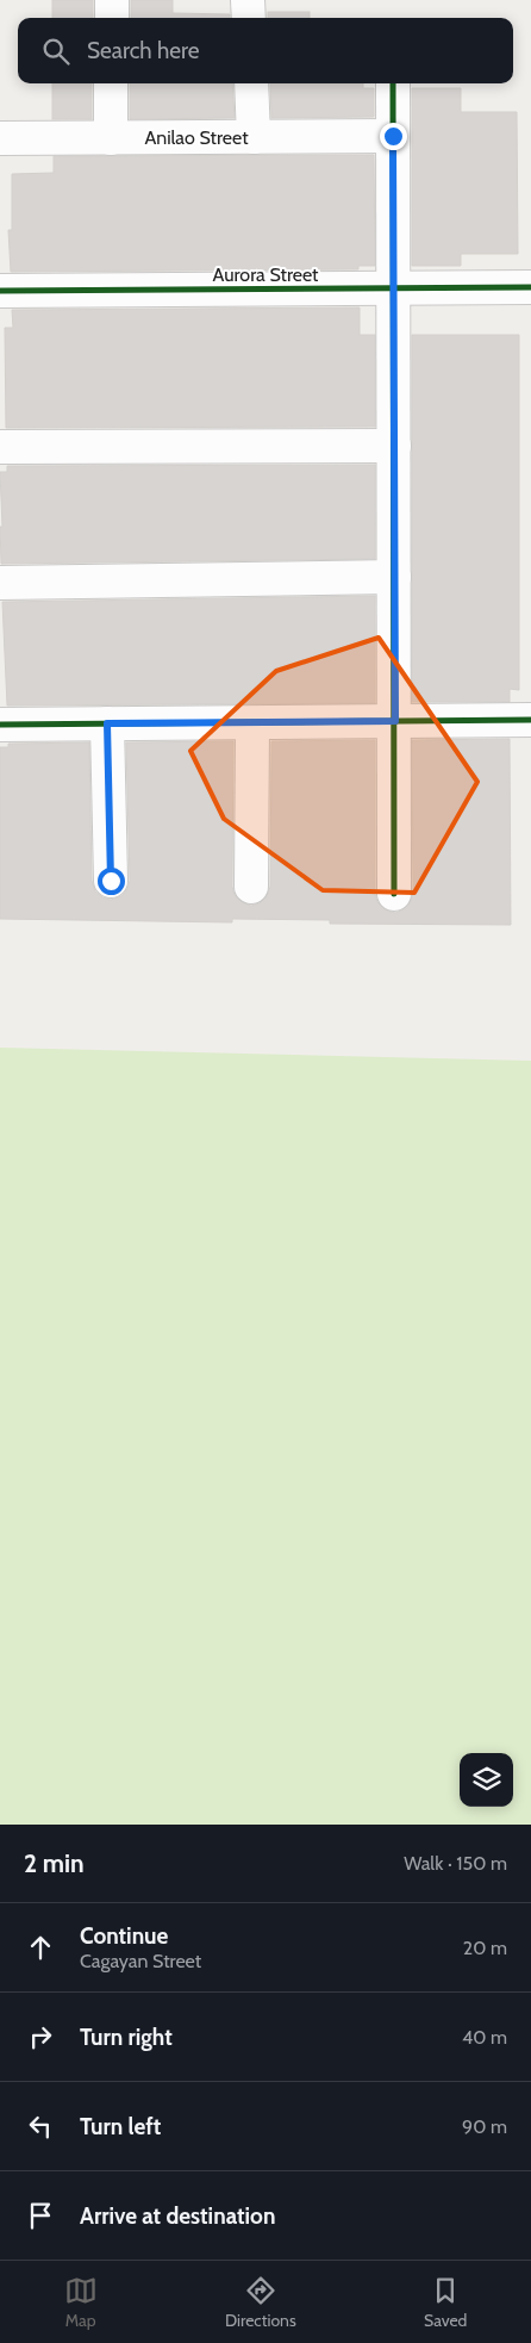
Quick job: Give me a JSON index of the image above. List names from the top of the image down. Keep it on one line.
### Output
{"streets":{"street":["Anilao Street","Aurora Street"]},"page":{"search":"Search here","heading":["2 min","Walk · 150 m"],"list":[["Continue","Cagayan Street","20 m"],["Turn right","40 m"],["Turn left","90 m"],"Arrive at destination"],"nav":["Map","Directions","Saved"]}}
